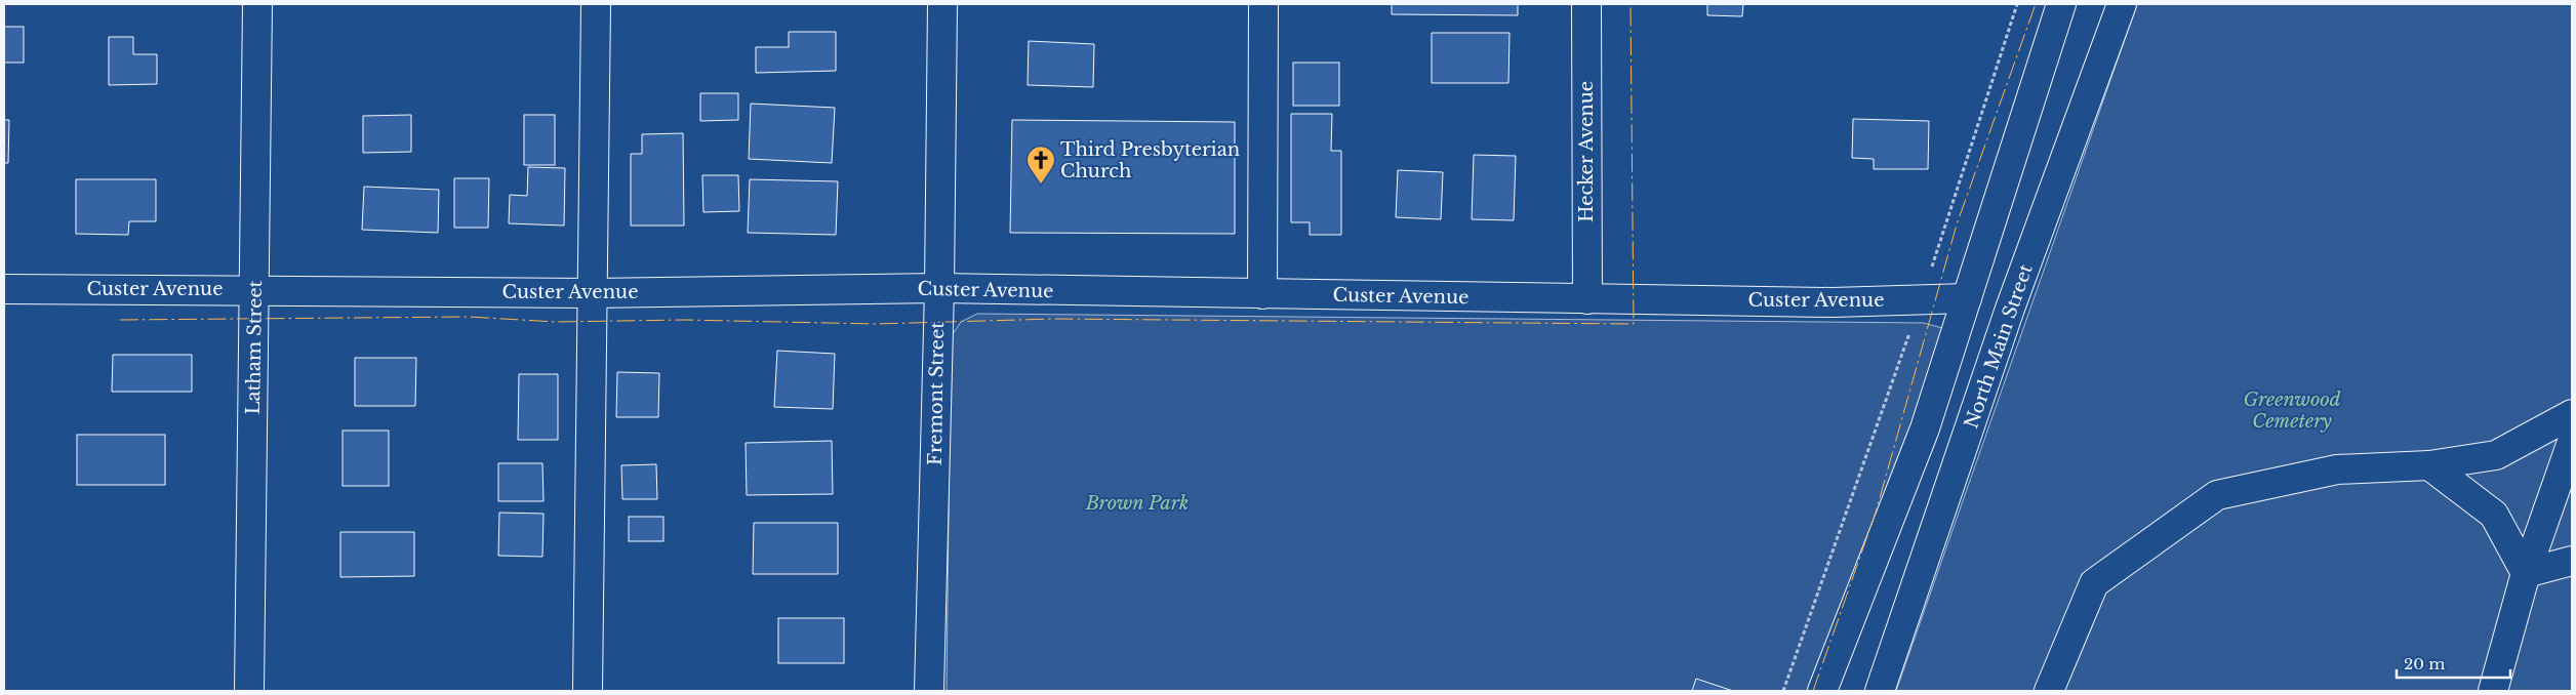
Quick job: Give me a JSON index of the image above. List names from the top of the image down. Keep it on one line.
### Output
{"streets":{"street":["Hecker Avenue","Custer Avenue","North Main Street","Latham Street","Fremont Street"]},"crossings":[["Hecker Avenue","Custer Avenue"],["Custer Avenue","Latham Street"],["Custer Avenue","Fremont Street"]],"parks":["Greenwood Cemetery","Brown Park"],"places":{"church":["Third Presbyterian Church"]},"scale_bar":"20 m"}
